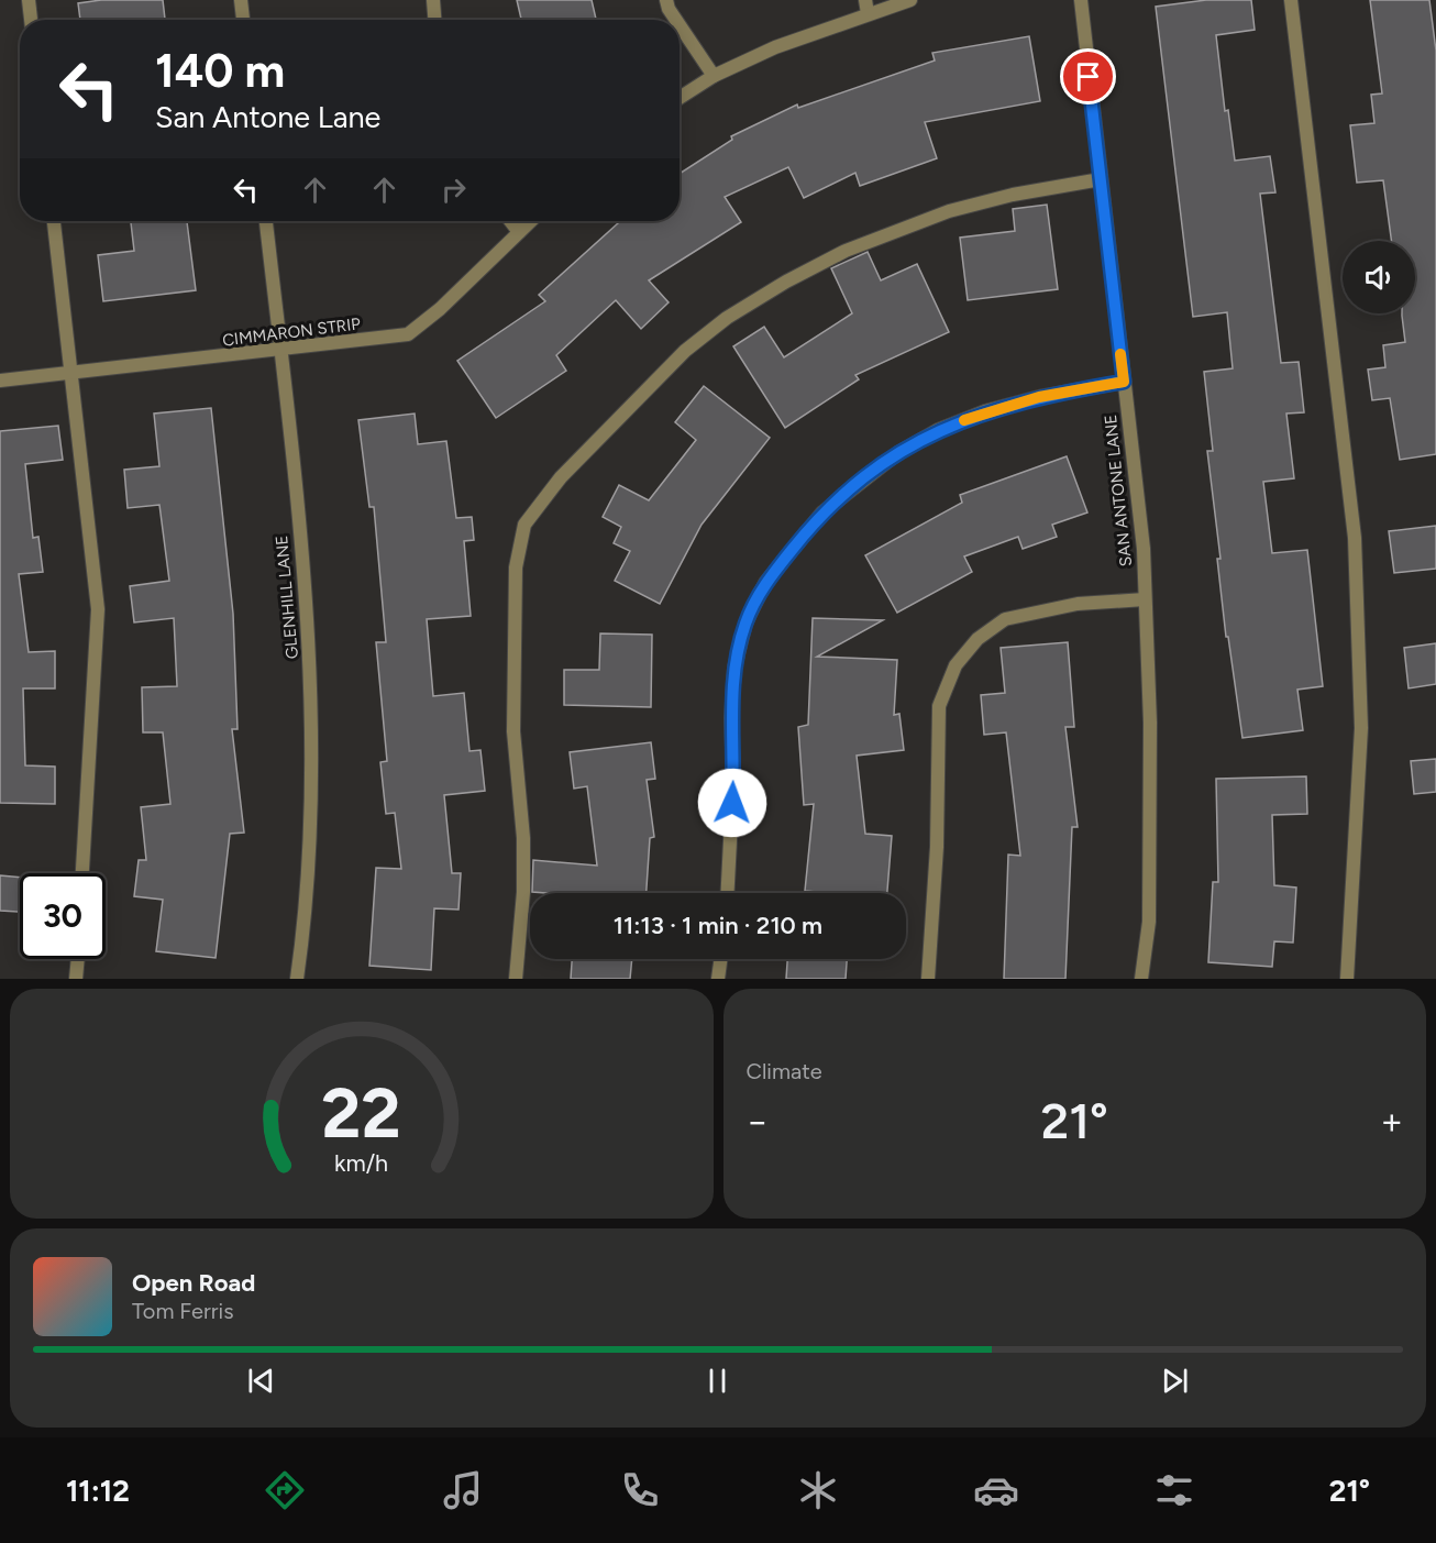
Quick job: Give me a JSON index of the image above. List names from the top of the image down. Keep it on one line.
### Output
{"streets":{"street":["CIMMARON STRIP","SAN ANTONE LANE","GLENHILL LANE"]},"crossings":[["CIMMARON STRIP","GLENHILL LANE"]],"page":{"turn":["140 m","San Antone Lane"],"limit":"30","trip":"11:13 · 1 min · 210 m","tile":"Climate","heat":["−","21°","+"],"song":["Open Road","Tom Ferris"],"tabs":["11:12","21°"],"gauge":["22","km/h"]}}
